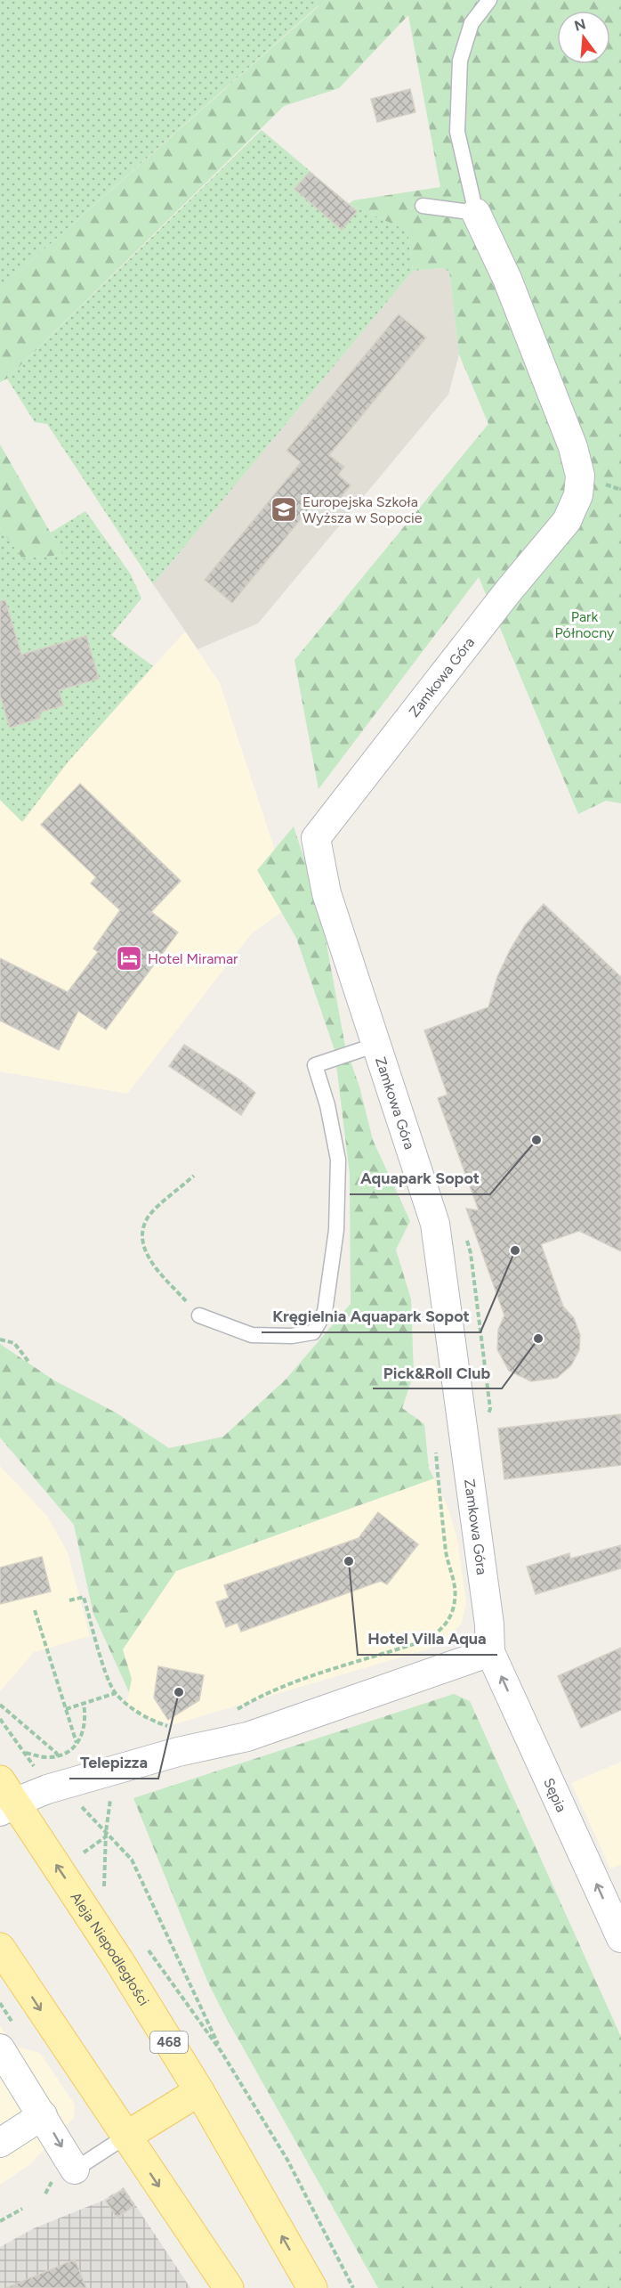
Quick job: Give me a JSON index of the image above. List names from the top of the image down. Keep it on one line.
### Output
{"streets":{"main road":["Aleja Niepodległości","468"],"street":["Zamkowa Góra","Sępia"]},"crossings":[["Zamkowa Góra","Sępia"]],"one_way":["Sępia"],"parks":["Park Północny"],"places":{"school or university":["Europejska Szkoła Wyższa w Sopocie"],"hotel":["Hotel Miramar"],"other":["Aquapark Sopot","Kręgielnia Aquapark Sopot","Pick&Roll Club","Hotel Villa Aqua","Telepizza"]},"north":"top"}
